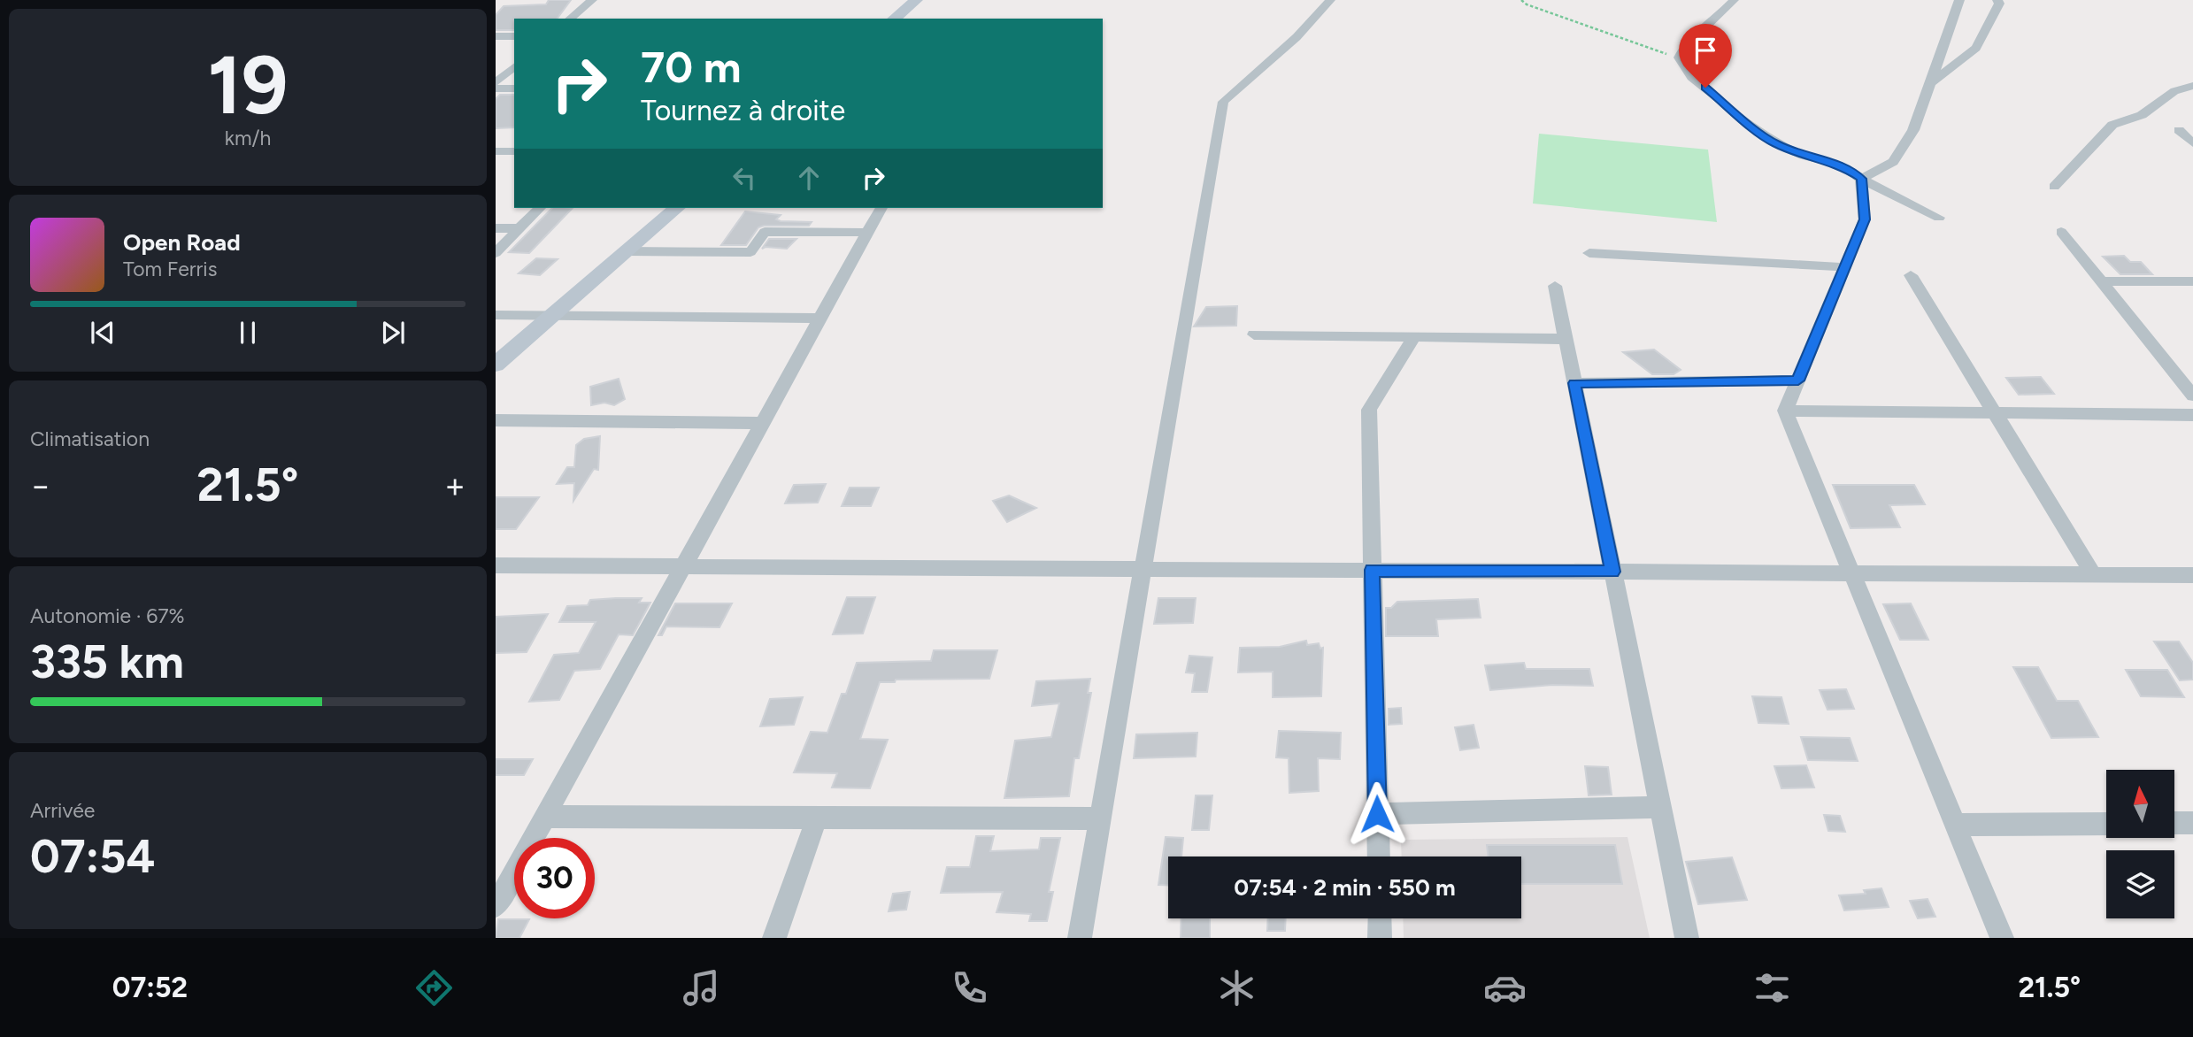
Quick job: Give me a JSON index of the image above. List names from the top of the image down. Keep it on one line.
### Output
{"north":"top","page":{"tile":[["19","km/h"],"Climatisation",["Autonomie · 67%","335 km"],["Arrivée","07:54"]],"turn":["70 m","Tournez à droite"],"song":["Open Road","Tom Ferris"],"heat":["−","21.5°","+"],"limit":"30","trip":"07:54 · 2 min · 550 m","tabs":["07:52","21.5°"]}}
